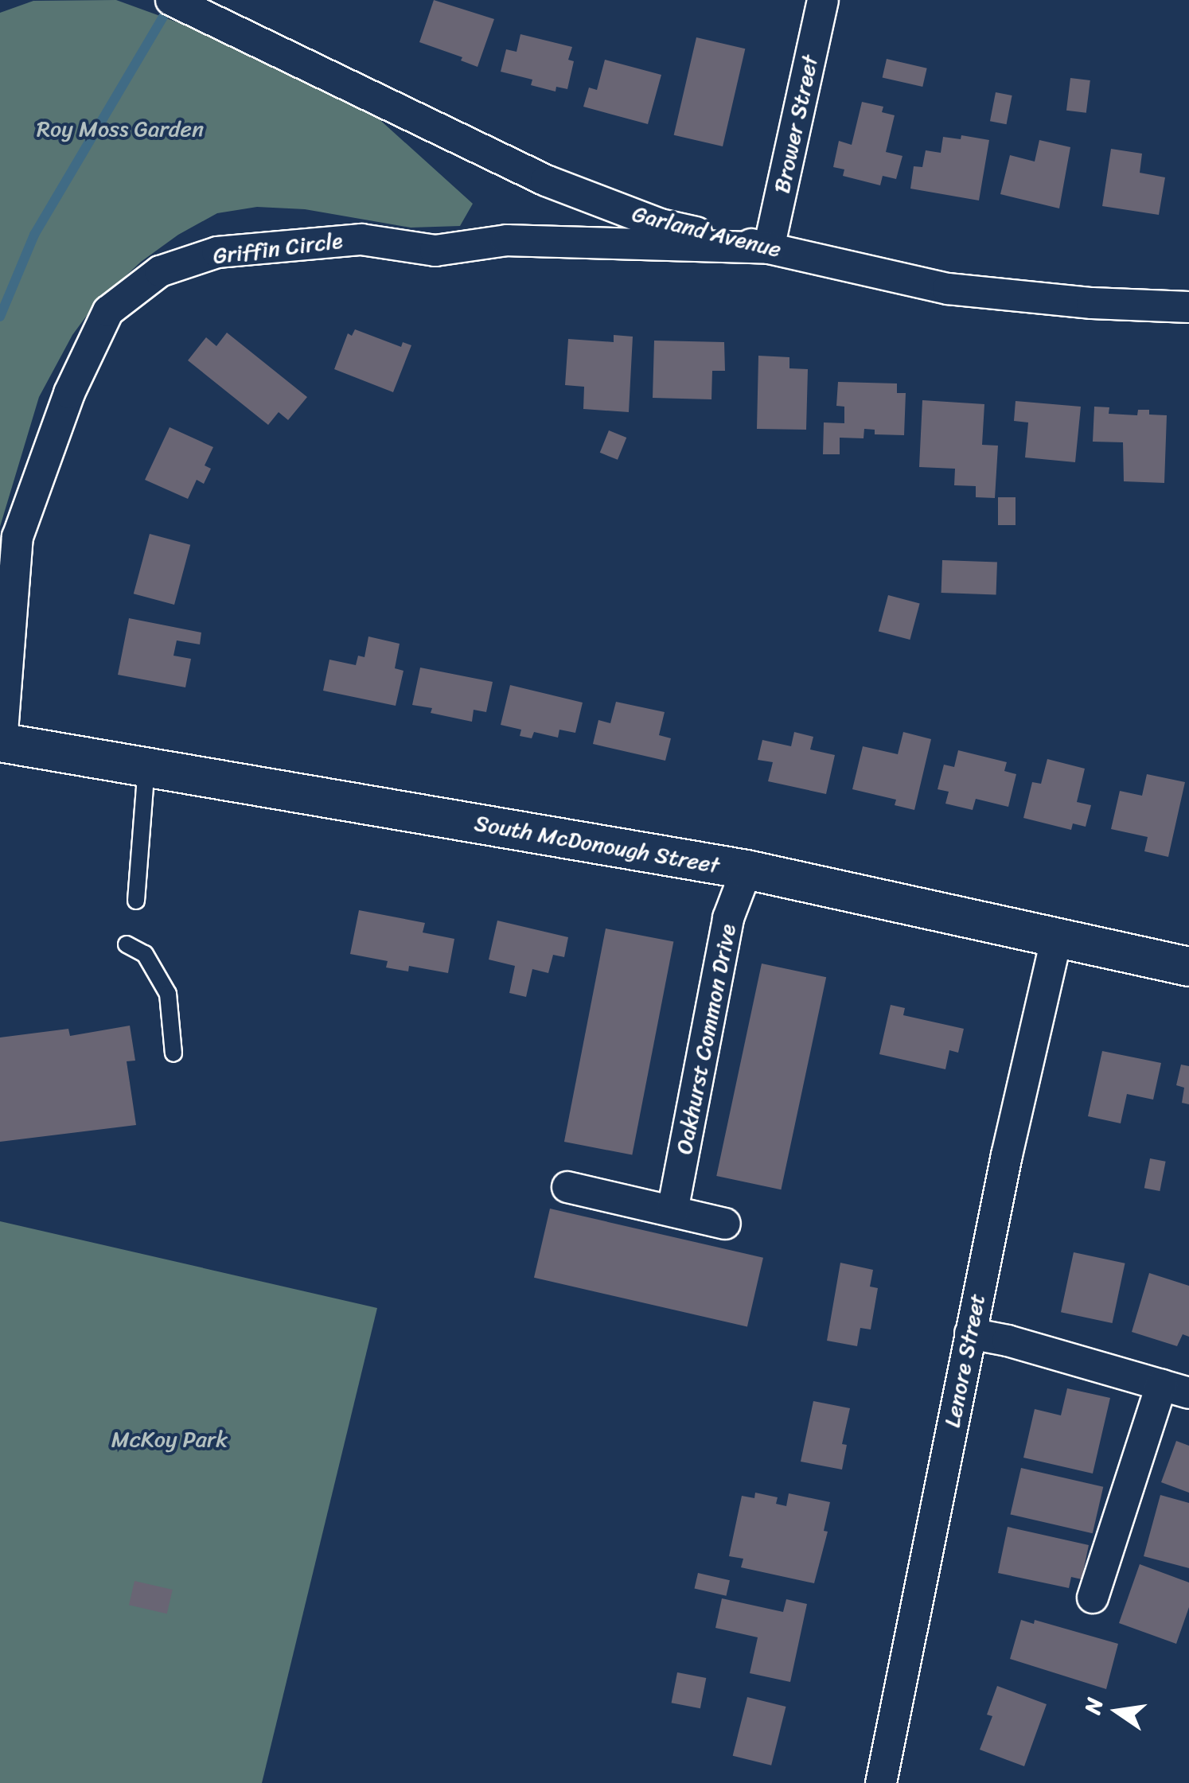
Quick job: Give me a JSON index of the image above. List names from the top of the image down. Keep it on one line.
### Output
{"streets":{"street":["Brower Street","Garland Avenue","Griffin Circle","South McDonough Street","Oakhurst Common Drive","Lenore Street"]},"crossings":[["Brower Street","Garland Avenue"],["Brower Street","Griffin Circle"],["Garland Avenue","Griffin Circle"],["Griffin Circle","South McDonough Street"],["South McDonough Street","Oakhurst Common Drive"],["South McDonough Street","Lenore Street"]],"parks":["Roy Moss Garden","McKoy Park"],"north":"left"}
